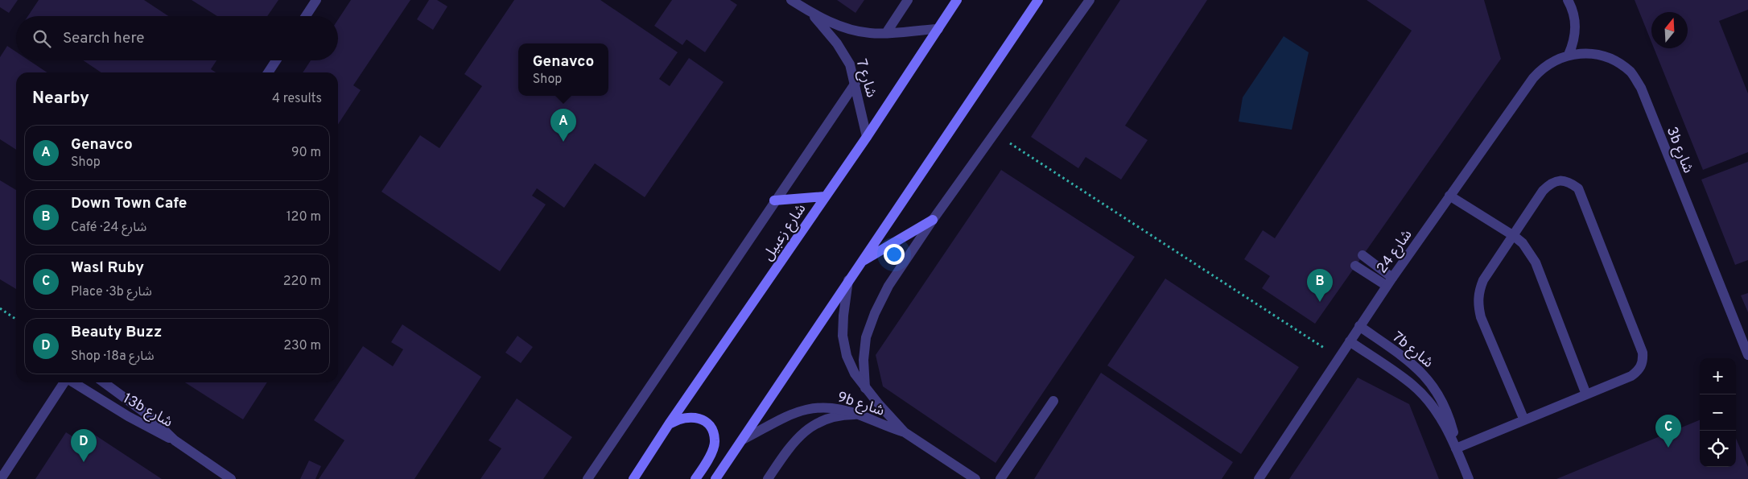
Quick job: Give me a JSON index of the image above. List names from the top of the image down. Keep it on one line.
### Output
{"streets":{"main road":["شارع زعبيل"],"street":["شارع 7","3b شارع","شارع 24","7b شارع","9b شارع","13b شارع"]},"crossings":[["شارع 7","شارع زعبيل"],["3b شارع","شارع 24"],["شارع 24","7b شارع"]],"north":"top","page":{"search":"Search here","popup":["Genavco","Shop"],"heading":["Nearby","4 results"],"pins":["A","B","C","D"],"list":[{"mark":"A","name":"Genavco","note":"Shop","value":"90 m"},{"mark":"B","name":"Down Town Cafe","note":"Café · شارع 24","value":"120 m"},{"mark":"C","name":"Wasl Ruby","note":"Place · 3b شارع","value":"220 m"},{"mark":"D","name":"Beauty Buzz","note":"Shop · 18a شارع","value":"230 m"}],"map_buttons":["+","−"]}}
